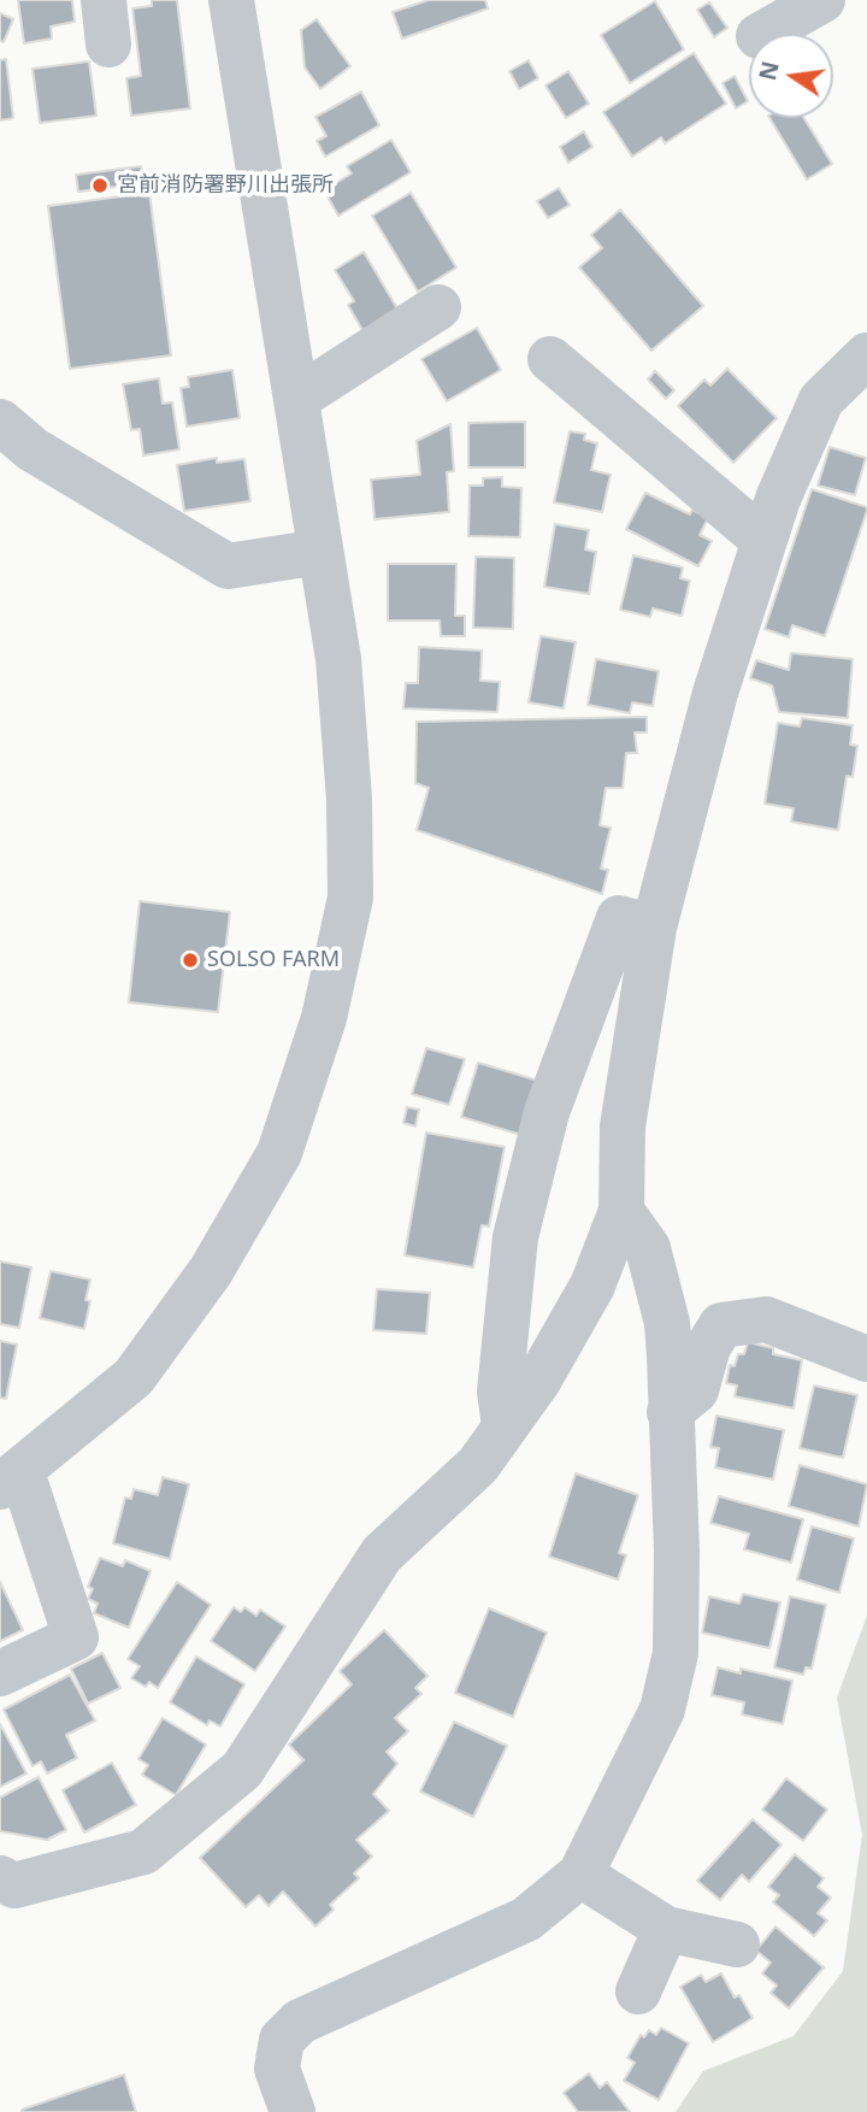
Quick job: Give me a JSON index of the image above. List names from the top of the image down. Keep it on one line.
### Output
{"places":["宮前消防署野川出張所","SOLSO FARM"],"north":"left"}
